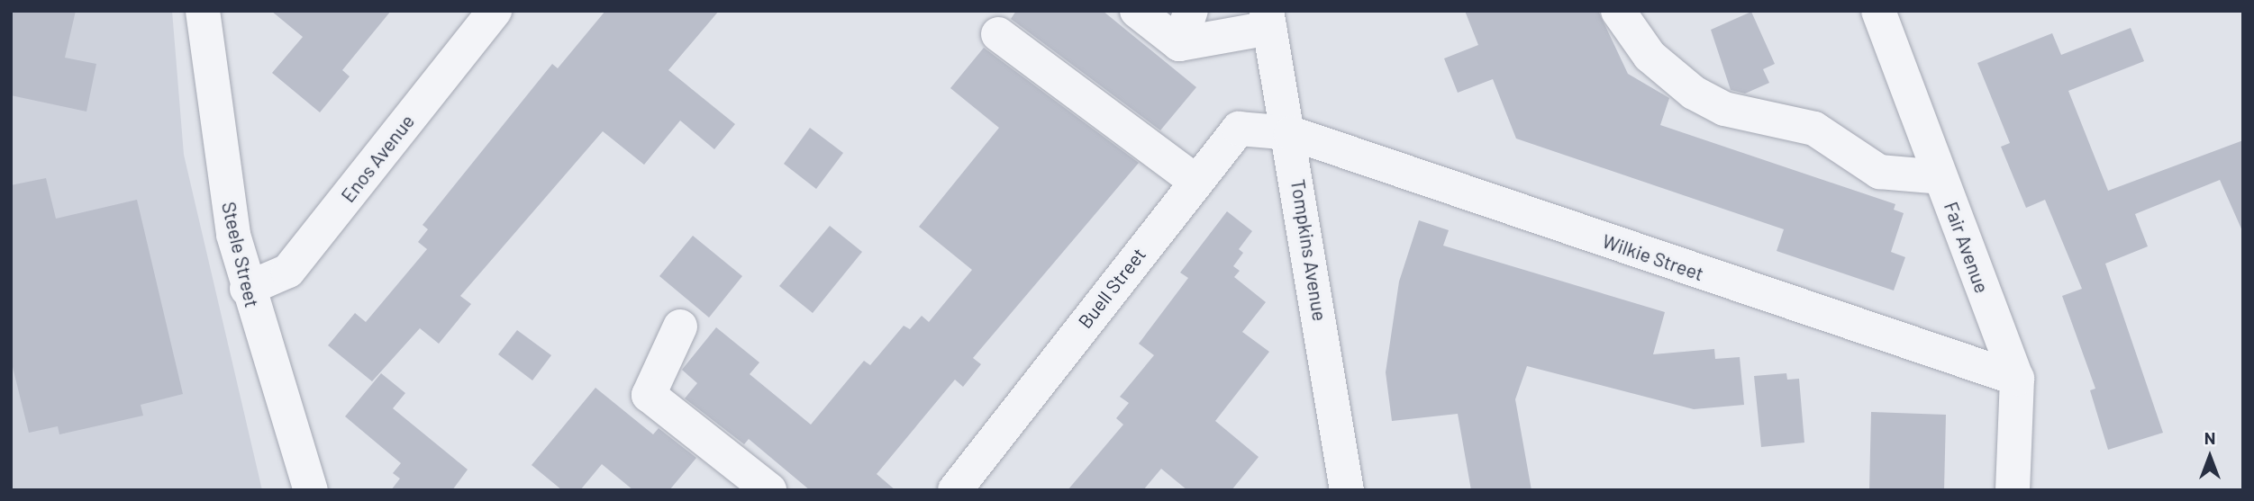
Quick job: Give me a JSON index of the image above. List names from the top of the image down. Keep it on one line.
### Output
{"streets":{"street":["Enos Avenue","Fair Avenue","Tompkins Avenue","Steele Street","Wilkie Street","Buell Street"]},"crossings":[["Enos Avenue","Steele Street"],["Fair Avenue","Wilkie Street"],["Tompkins Avenue","Wilkie Street"],["Tompkins Avenue","Buell Street"],["Wilkie Street","Buell Street"]],"north":"top"}
